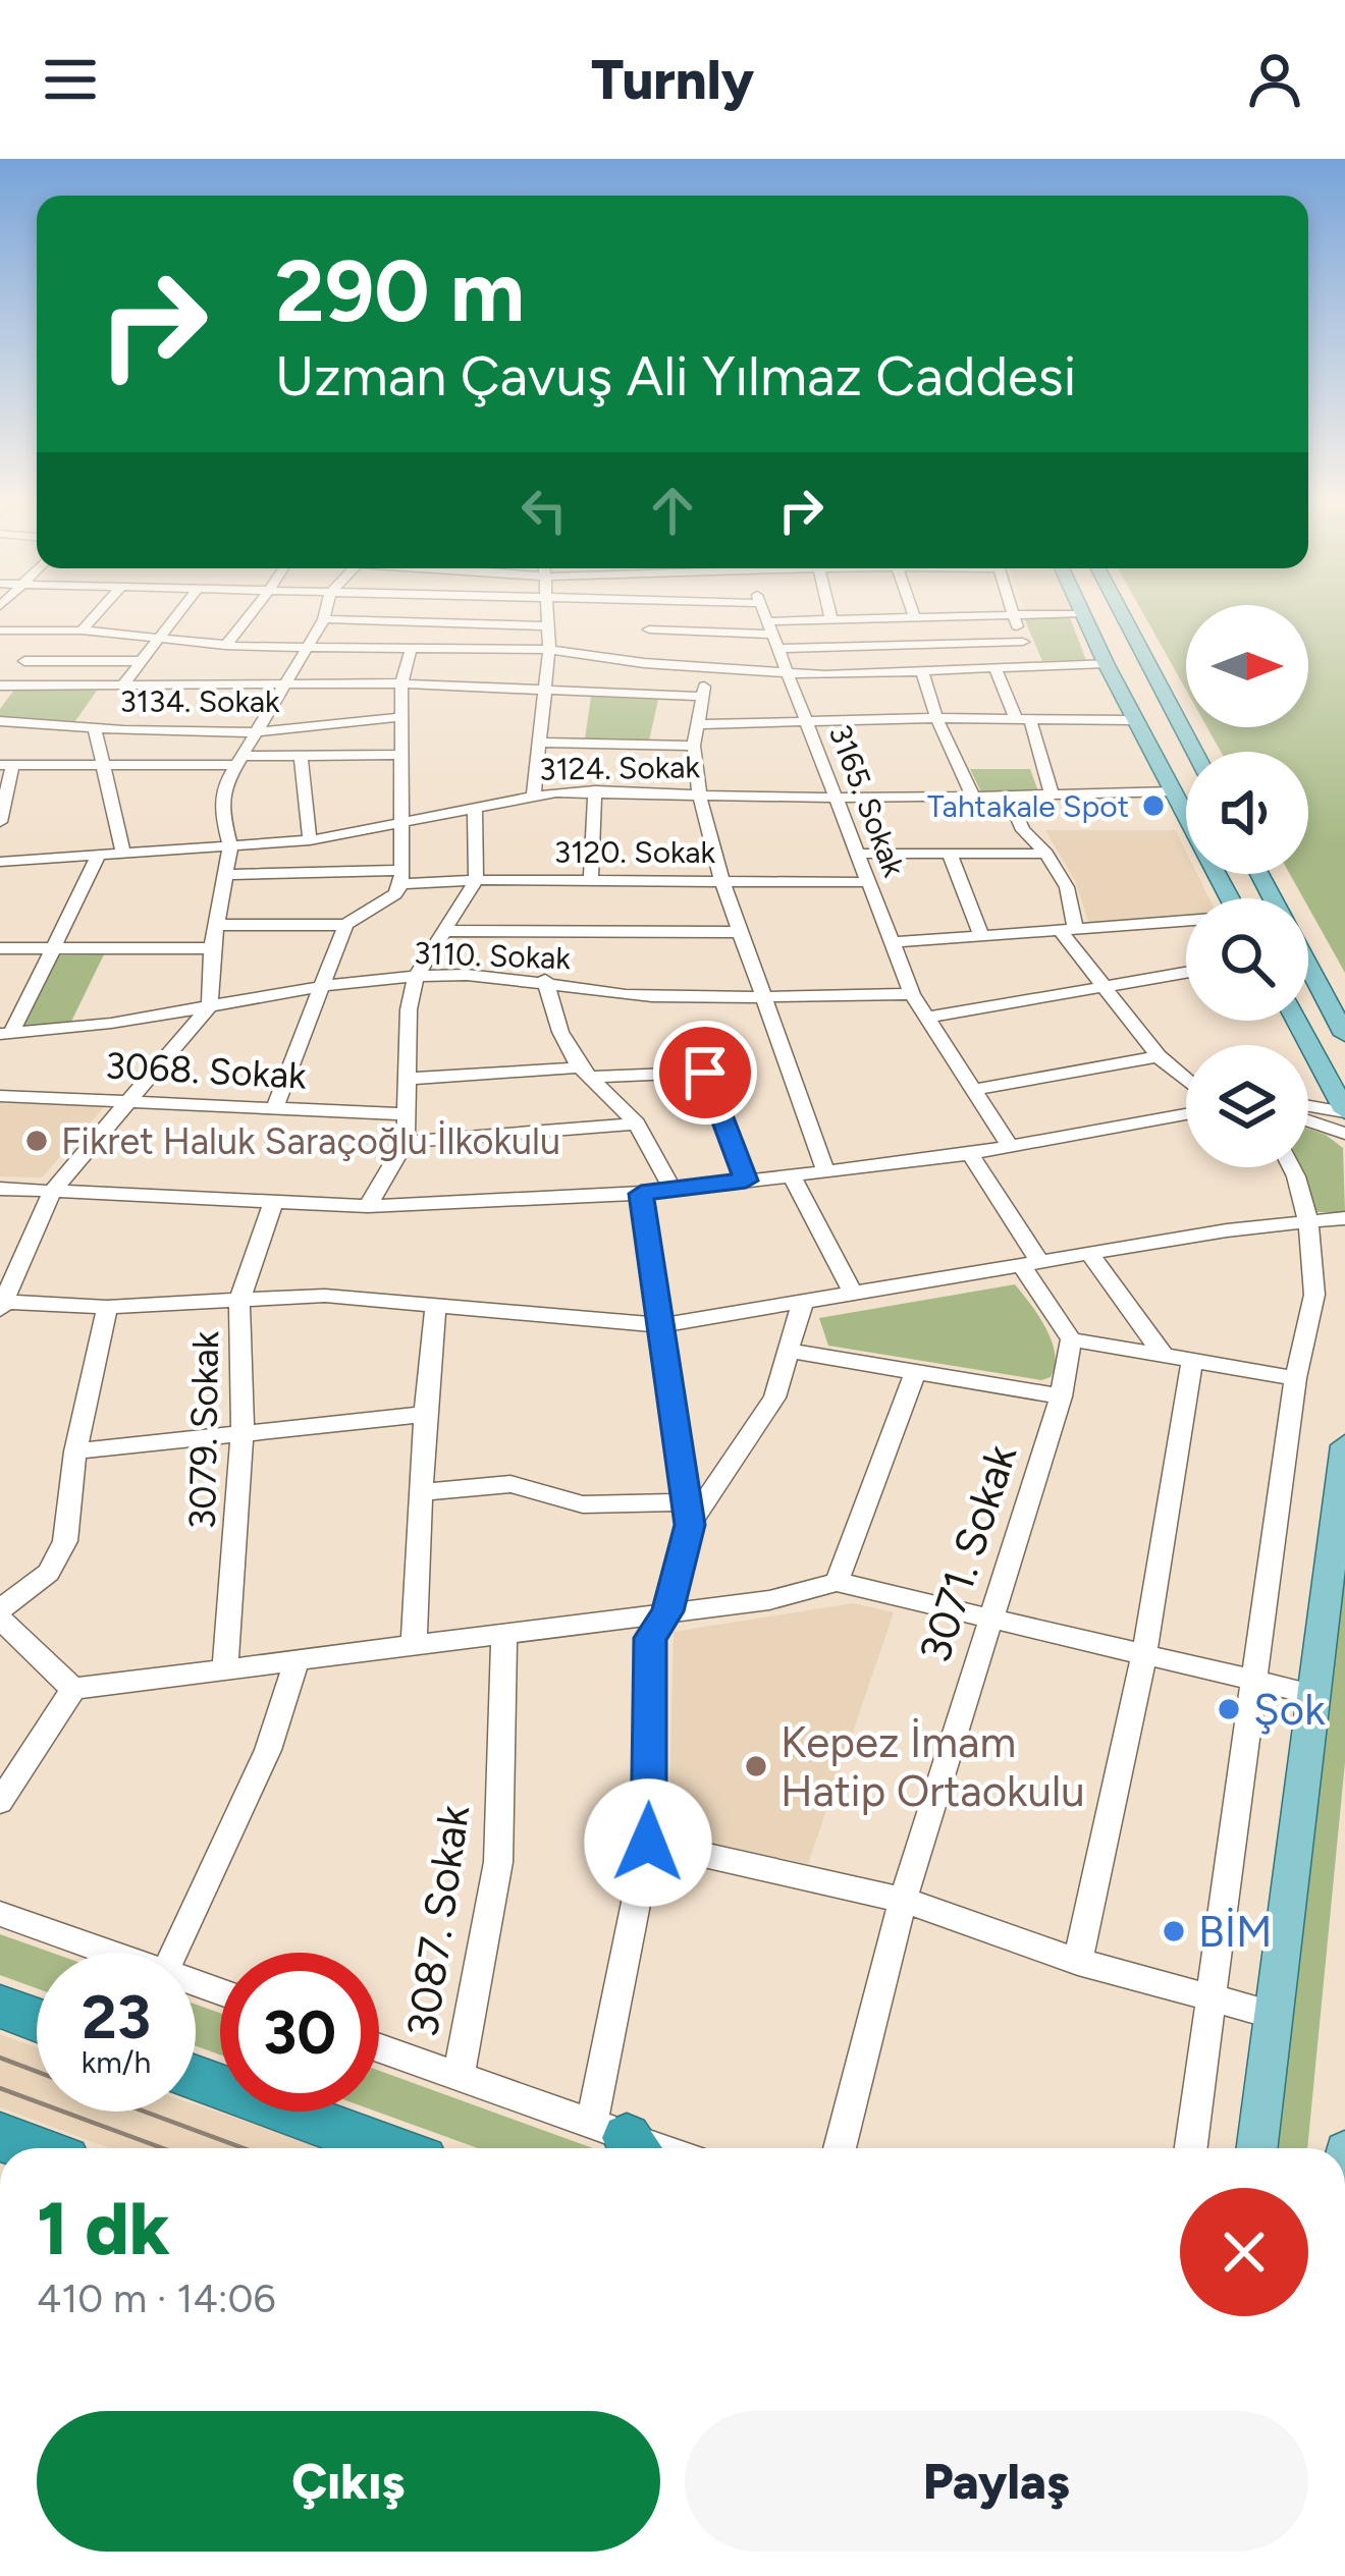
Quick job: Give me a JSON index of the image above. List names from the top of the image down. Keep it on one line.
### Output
{"streets":{"street":["3134. Sokak","3124. Sokak","3165. Sokak","3120. Sokak","3110. Sokak","3068. Sokak","3079. Sokak","3071. Sokak","3087. Sokak"]},"crossings":[["3124. Sokak","3165. Sokak"],["3165. Sokak","3120. Sokak"],["3165. Sokak","3110. Sokak"]],"places":["Tahtakale Spot","Fikret Haluk Saraçoğlu İlkokulu","Şok","Kepez İmam Hatip Ortaokulu","BİM"],"north":"right","page":{"header":"Turnly","turn":["290 m","Uzman Çavuş Ali Yılmaz Caddesi"],"speed":"23 km/h","limit":"30","heading":["1 dk","410 m · 14:06"],"buttons":["Çıkış","Paylaş"]}}
